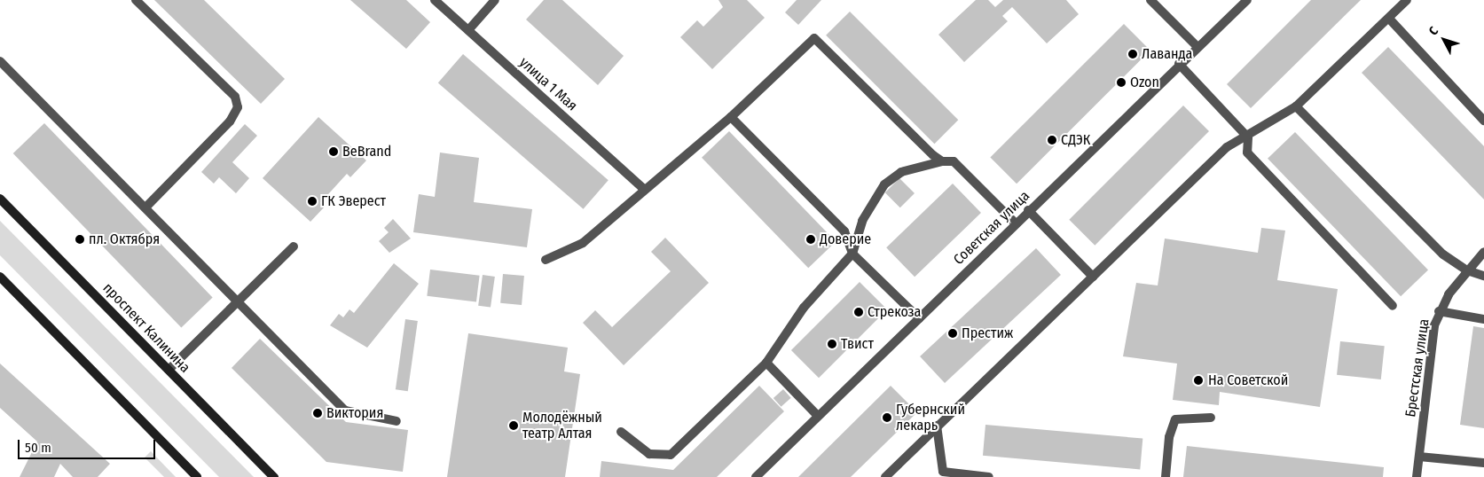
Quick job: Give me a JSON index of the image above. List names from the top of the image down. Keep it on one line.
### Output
{"streets":{"main road":["проспект Калинина"],"street":["улица 1 Мая","Советская улица","Брестская улица"]},"places":["Лаванда","Ozon","СДЭК","BeBrand","ГК Эверест","пл. Октября","Доверие","Стрекоза","Престиж","Твист","На Советской","Виктория","Губернский лекарь","Молодёжный театр Алтая"],"scale_bar":"50 m","north":"top left"}
